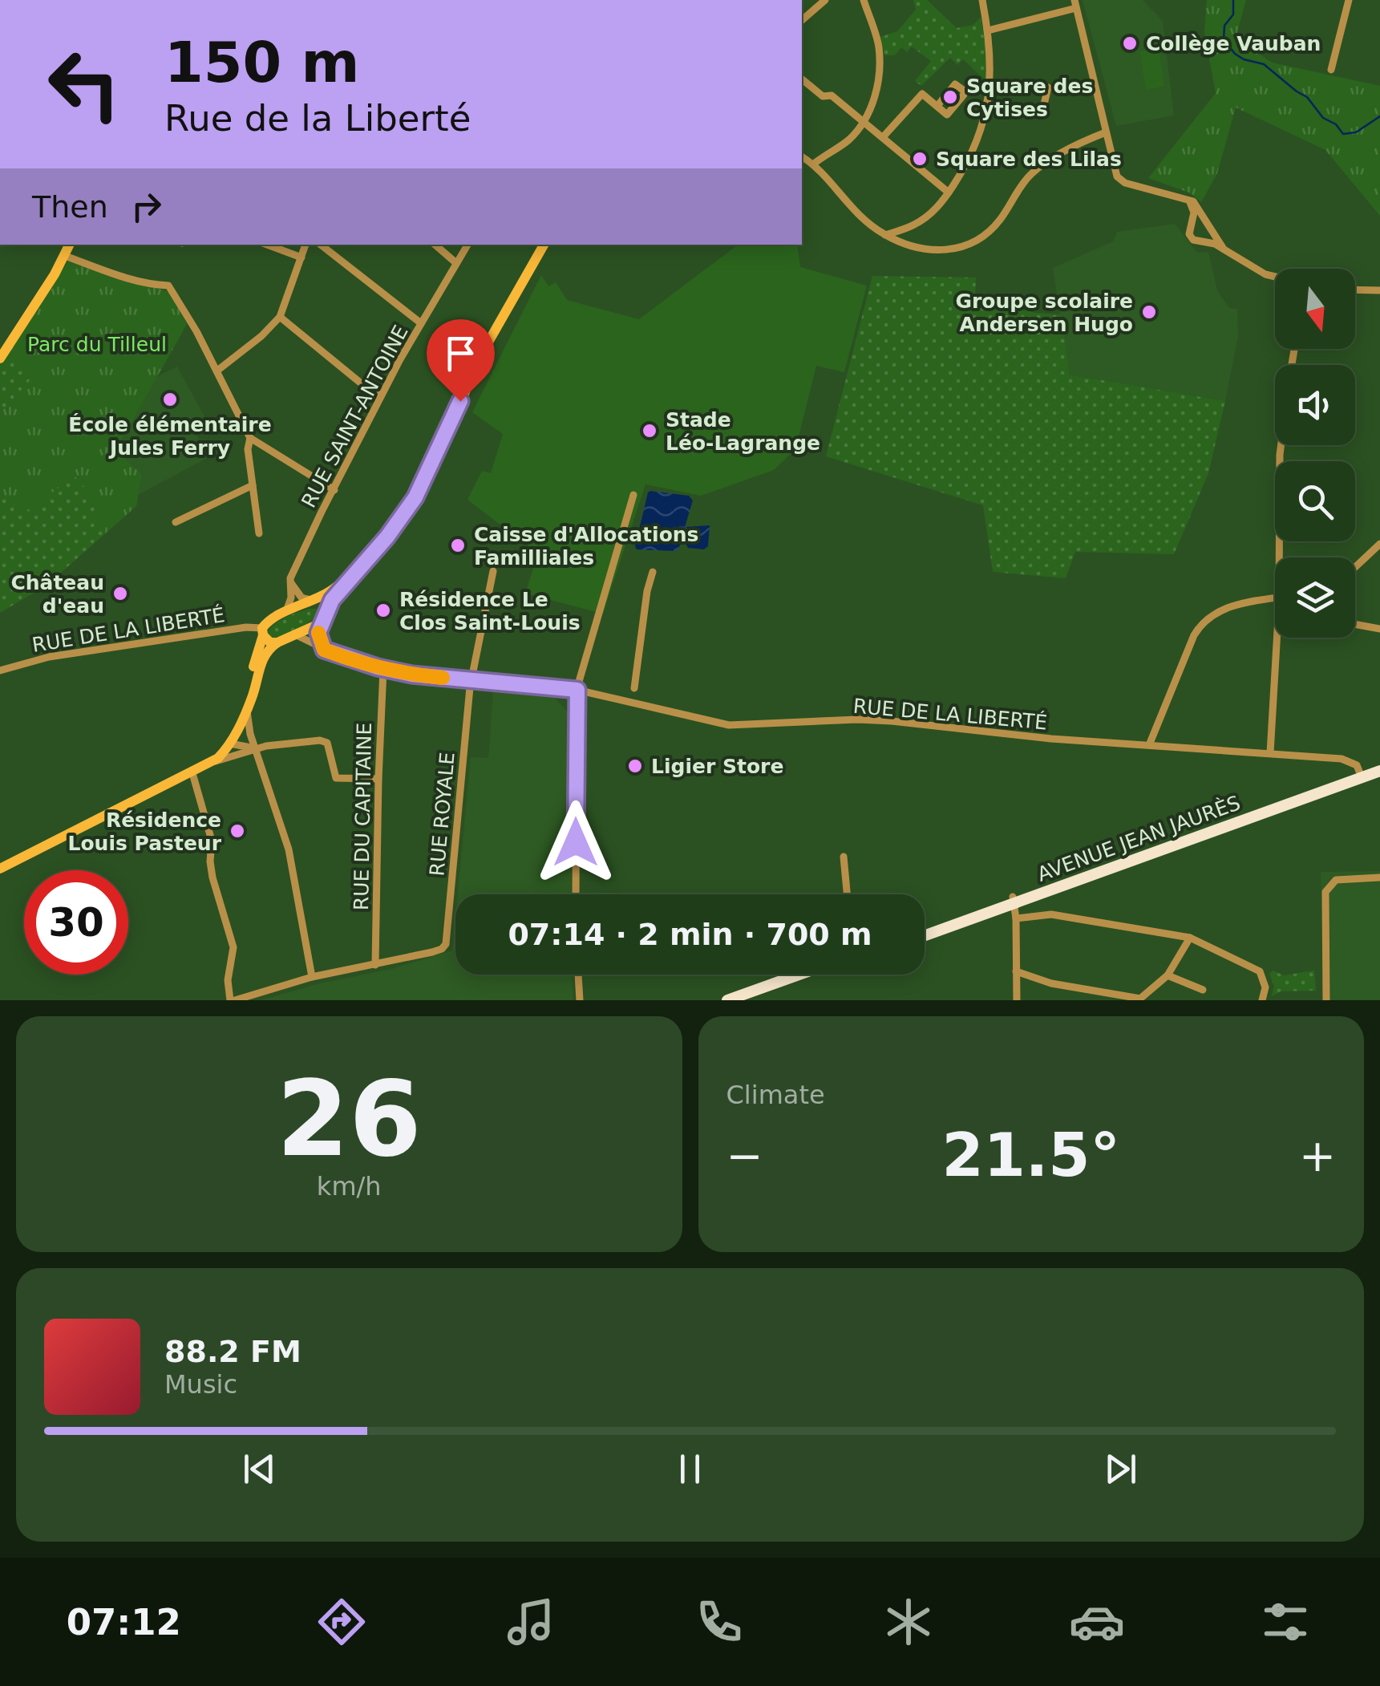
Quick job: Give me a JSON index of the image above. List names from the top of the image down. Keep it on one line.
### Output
{"streets":{"main road":["AVENUE JEAN JAURÈS"],"street":["RUE SAINT-ANTOINE","RUE DE LA LIBERTÉ","RUE ROYALE","RUE DU CAPITAINE"]},"crossings":[["RUE DE LA LIBERTÉ","RUE ROYALE"],["RUE DE LA LIBERTÉ","RUE DU CAPITAINE"],["RUE DE LA LIBERTÉ","AVENUE JEAN JAURÈS"],["RUE ROYALE","RUE DU CAPITAINE"]],"parks":["Parc du Tilleul"],"places":["Collège Vauban","Square des Cytises","Square des Lilas","Groupe scolaire Andersen Hugo","École élémentaire Jules Ferry","Stade Léo-Lagrange","Caisse d'Allocations Familliales","Château d'eau","Résidence Le Clos Saint-Louis","Ligier Store","Résidence Louis Pasteur"],"north":"bottom","page":{"turn":["150 m","Rue de la Liberté"],"then":"Then","limit":"30","trip":"07:14 · 2 min · 700 m","tile":[["26","km/h"],"Climate"],"heat":["−","21.5°","+"],"song":["88.2 FM","Music"],"tabs":"07:12"}}
